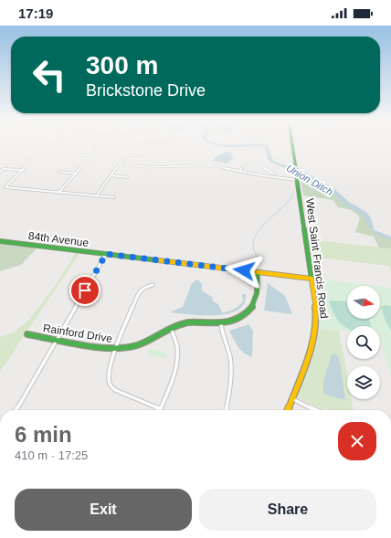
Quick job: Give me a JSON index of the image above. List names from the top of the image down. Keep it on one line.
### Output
{"streets":{"street":["84th Avenue","West Saint Francis Road","Rainford Drive"]},"crossings":[["84th Avenue","West Saint Francis Road"],["84th Avenue","Rainford Drive"]],"water":["Union Ditch"],"north":"right","page":{"status":"17:19","turn":["300 m","Brickstone Drive"],"heading":["6 min","410 m · 17:25"],"buttons":["Exit","Share"]}}
